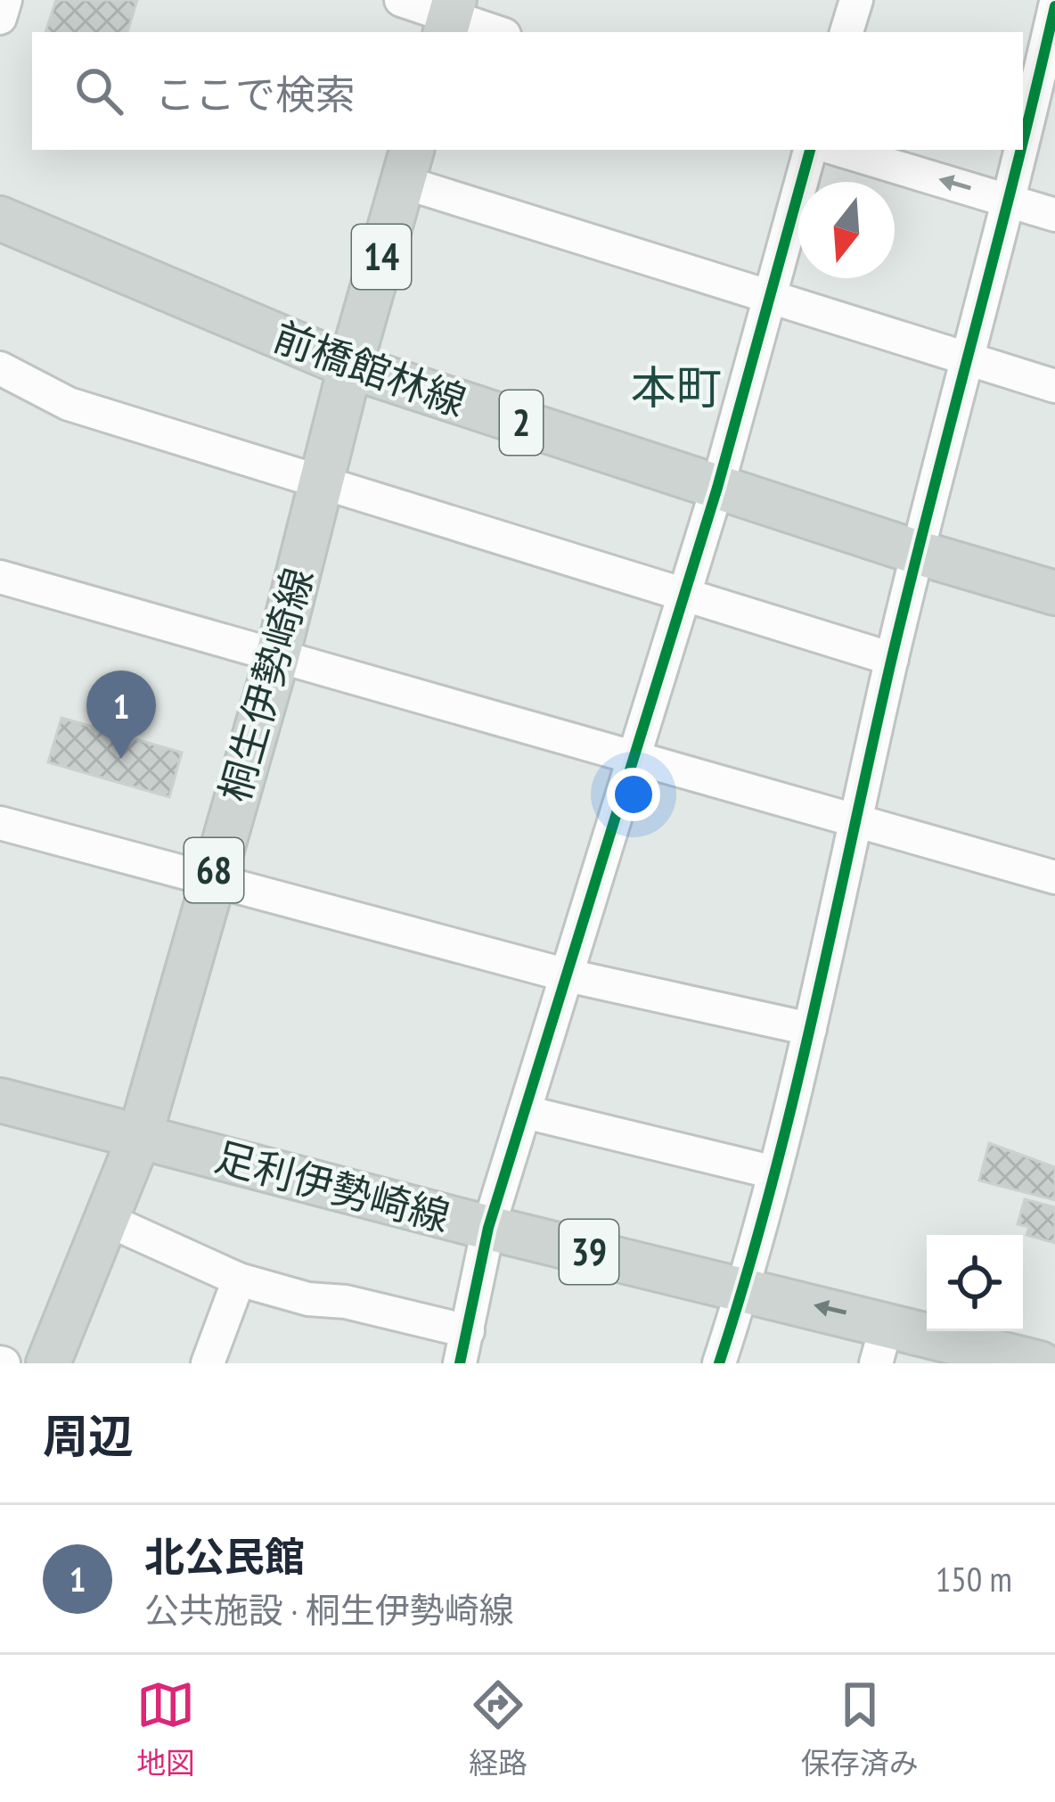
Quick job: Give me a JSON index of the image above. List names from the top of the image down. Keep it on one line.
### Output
{"streets":{"main road":["14","前橋館林線","2","桐生伊勢崎線","68","足利伊勢崎線","39"]},"crossings":[["14","前橋館林線"],["14","桐生伊勢崎線"],["前橋館林線","桐生伊勢崎線"],["桐生伊勢崎線","足利伊勢崎線"]],"districts":["本町"],"north":"bottom","page":{"search":"ここで検索","pins":"1","heading":"周辺","list":[{"mark":"1","name":"北公民館","note":"公共施設 · 桐生伊勢崎線","value":"150 m"}],"nav":["地図","経路","保存済み"]}}
